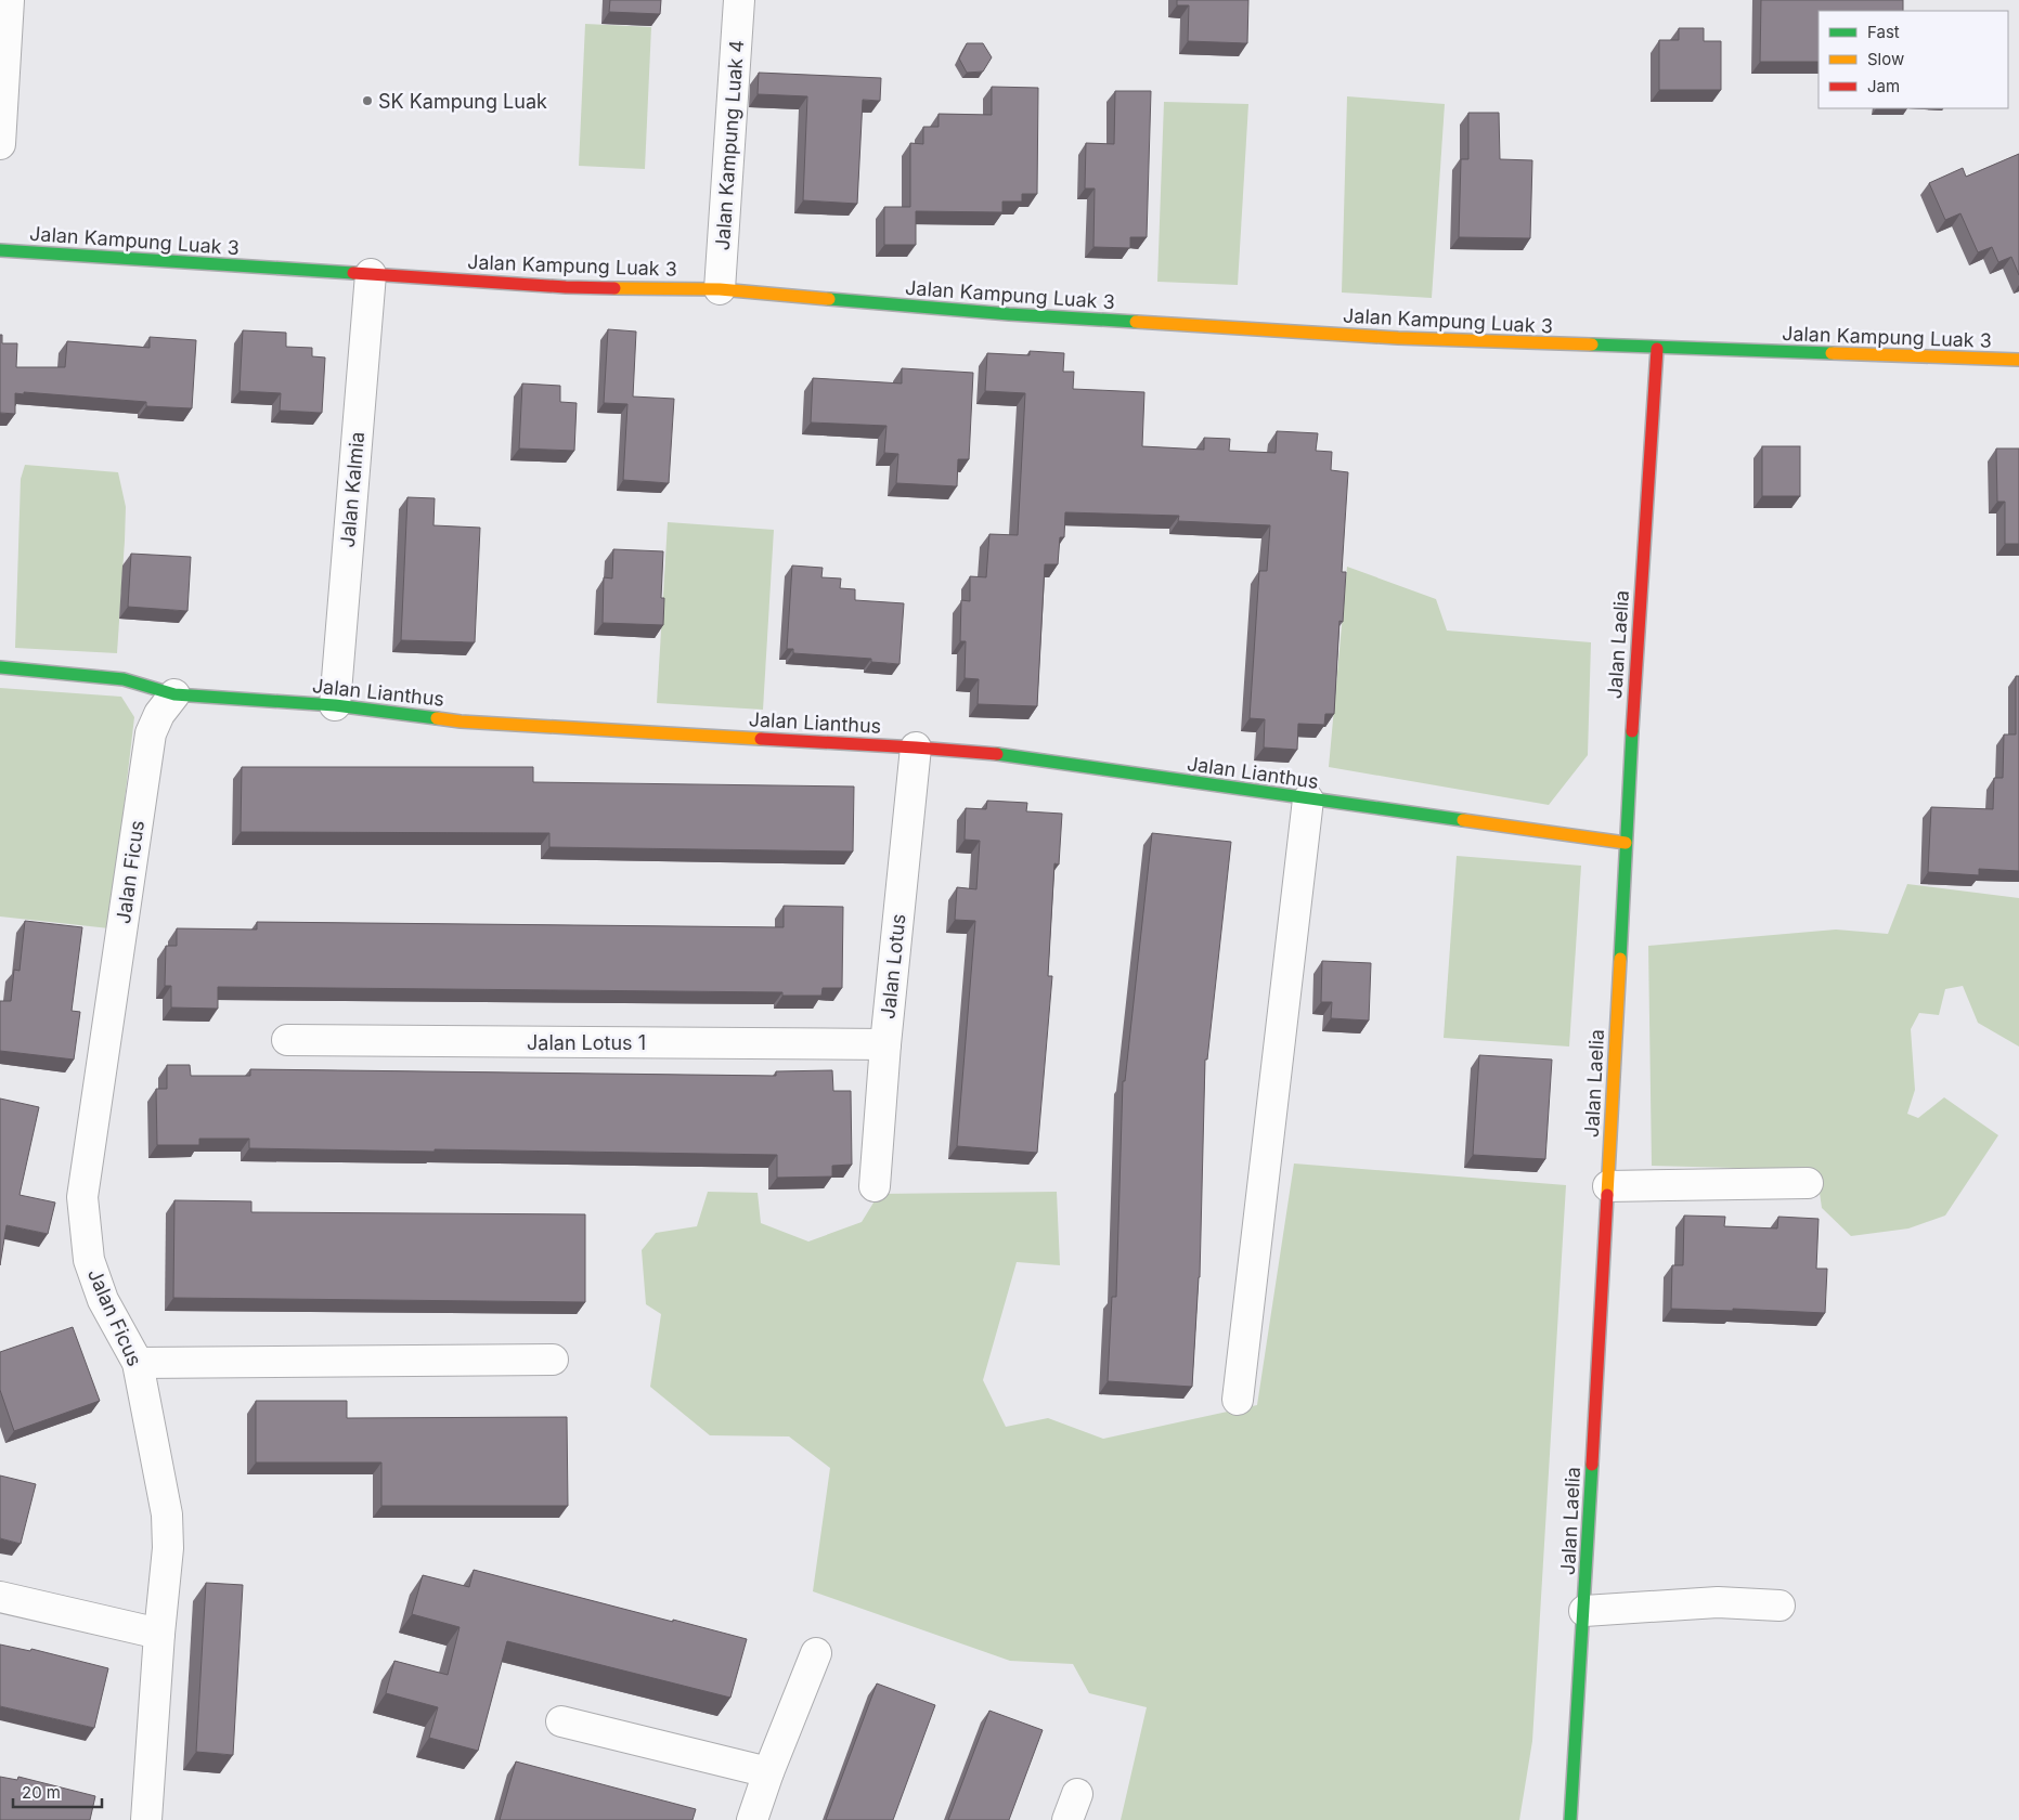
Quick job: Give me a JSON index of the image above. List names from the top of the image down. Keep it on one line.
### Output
{"streets":{"street":["Jalan Kampung Luak 4","Jalan Kampung Luak 3","Jalan Kalmia","Jalan Laelia","Jalan Lianthus","Jalan Ficus","Jalan Lotus","Jalan Lotus 1"]},"crossings":[["Jalan Kampung Luak 4","Jalan Kampung Luak 3"],["Jalan Kampung Luak 3","Jalan Kalmia"],["Jalan Kampung Luak 3","Jalan Laelia"],["Jalan Kalmia","Jalan Lianthus"],["Jalan Laelia","Jalan Lianthus"],["Jalan Lianthus","Jalan Ficus"],["Jalan Lianthus","Jalan Lotus"],["Jalan Lotus","Jalan Lotus 1"]],"places":["SK Kampung Luak"],"legend":["Fast","Slow","Jam"],"scale_bar":"20 m"}
